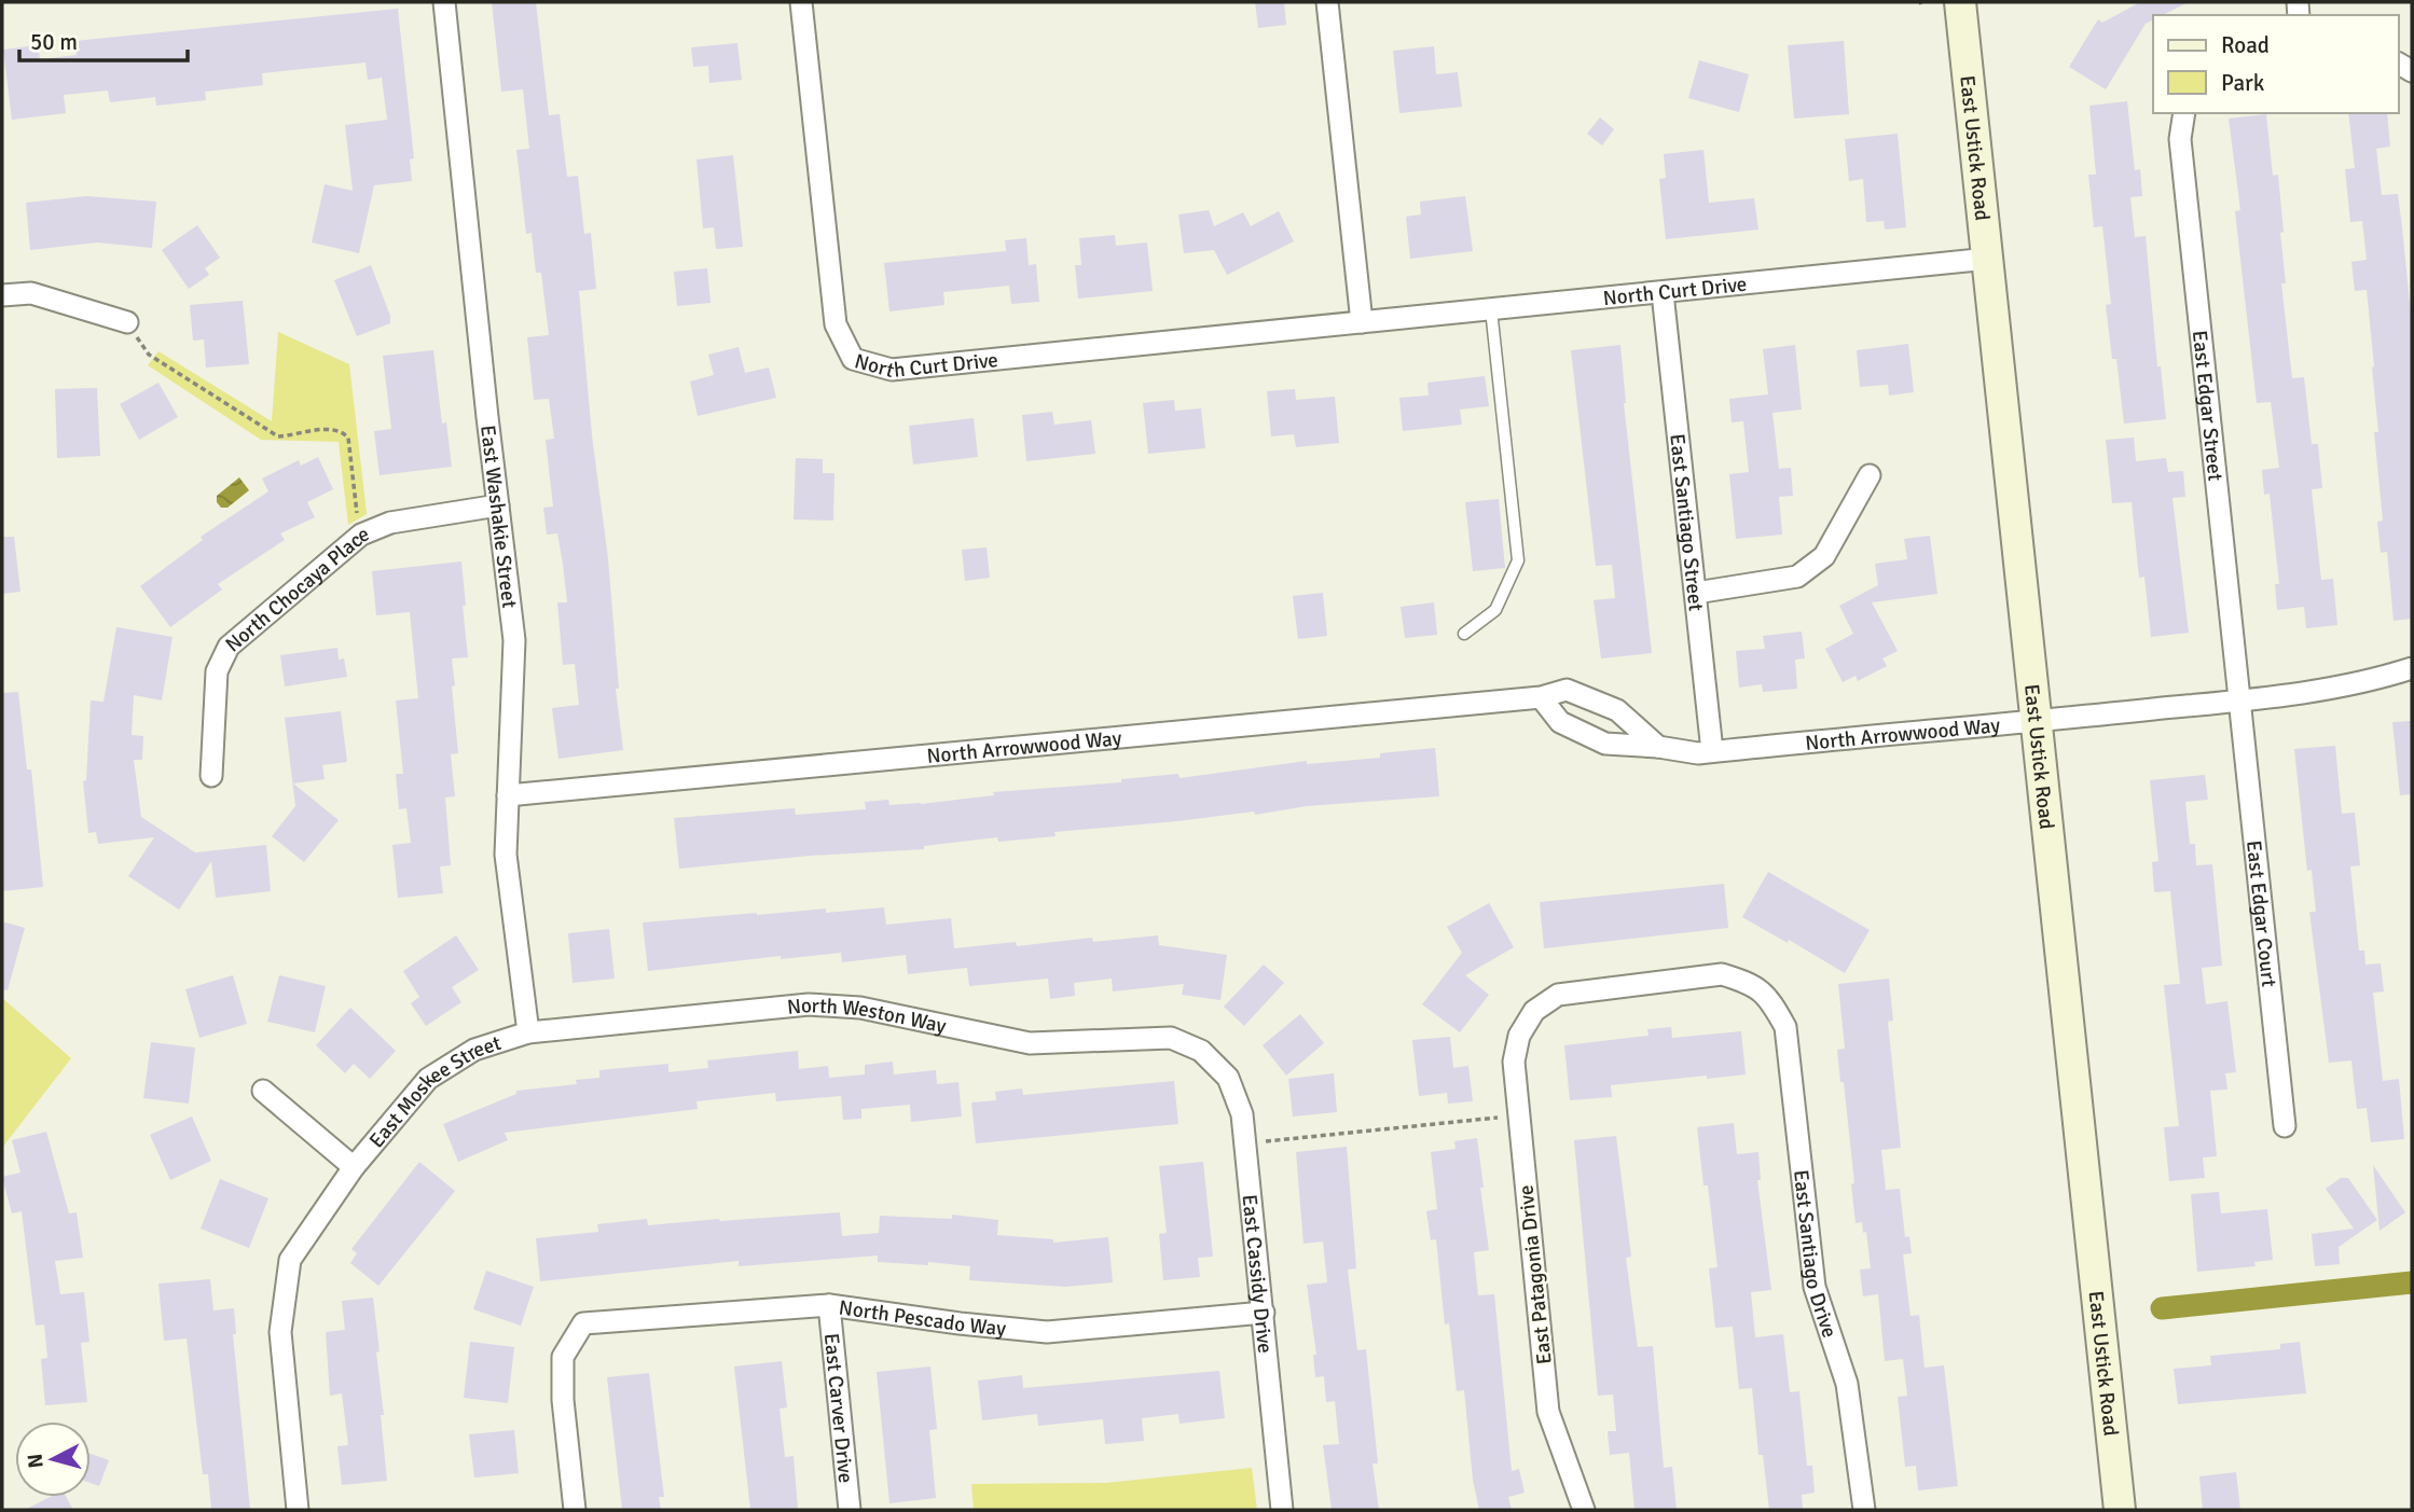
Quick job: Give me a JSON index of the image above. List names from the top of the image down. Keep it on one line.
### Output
{"streets":{"main road":["East Ustick Road"],"street":["North Curt Drive","East Edgar Street","East Washakie Street","East Santiago Street","North Chocaya Place","North Arrowwood Way","East Edgar Court","North Weston Way","East Moskee Street","East Santiago Drive","East Cassidy Drive","East Patagonia Drive","North Pescado Way","East Carver Drive"]},"crossings":[["East Ustick Road","North Curt Drive"],["East Ustick Road","North Arrowwood Way"],["North Curt Drive","East Santiago Street"],["East Edgar Street","North Arrowwood Way"],["East Edgar Street","East Edgar Court"],["East Washakie Street","North Chocaya Place"],["East Washakie Street","North Arrowwood Way"],["East Washakie Street","North Weston Way"],["East Washakie Street","East Moskee Street"],["East Santiago Street","North Arrowwood Way"],["North Arrowwood Way","East Edgar Court"],["North Weston Way","East Moskee Street"],["North Weston Way","East Cassidy Drive"],["East Santiago Drive","East Patagonia Drive"],["East Cassidy Drive","North Pescado Way"],["North Pescado Way","East Carver Drive"]],"legend":["Road","Park"],"scale_bar":"50 m","north":"left"}
